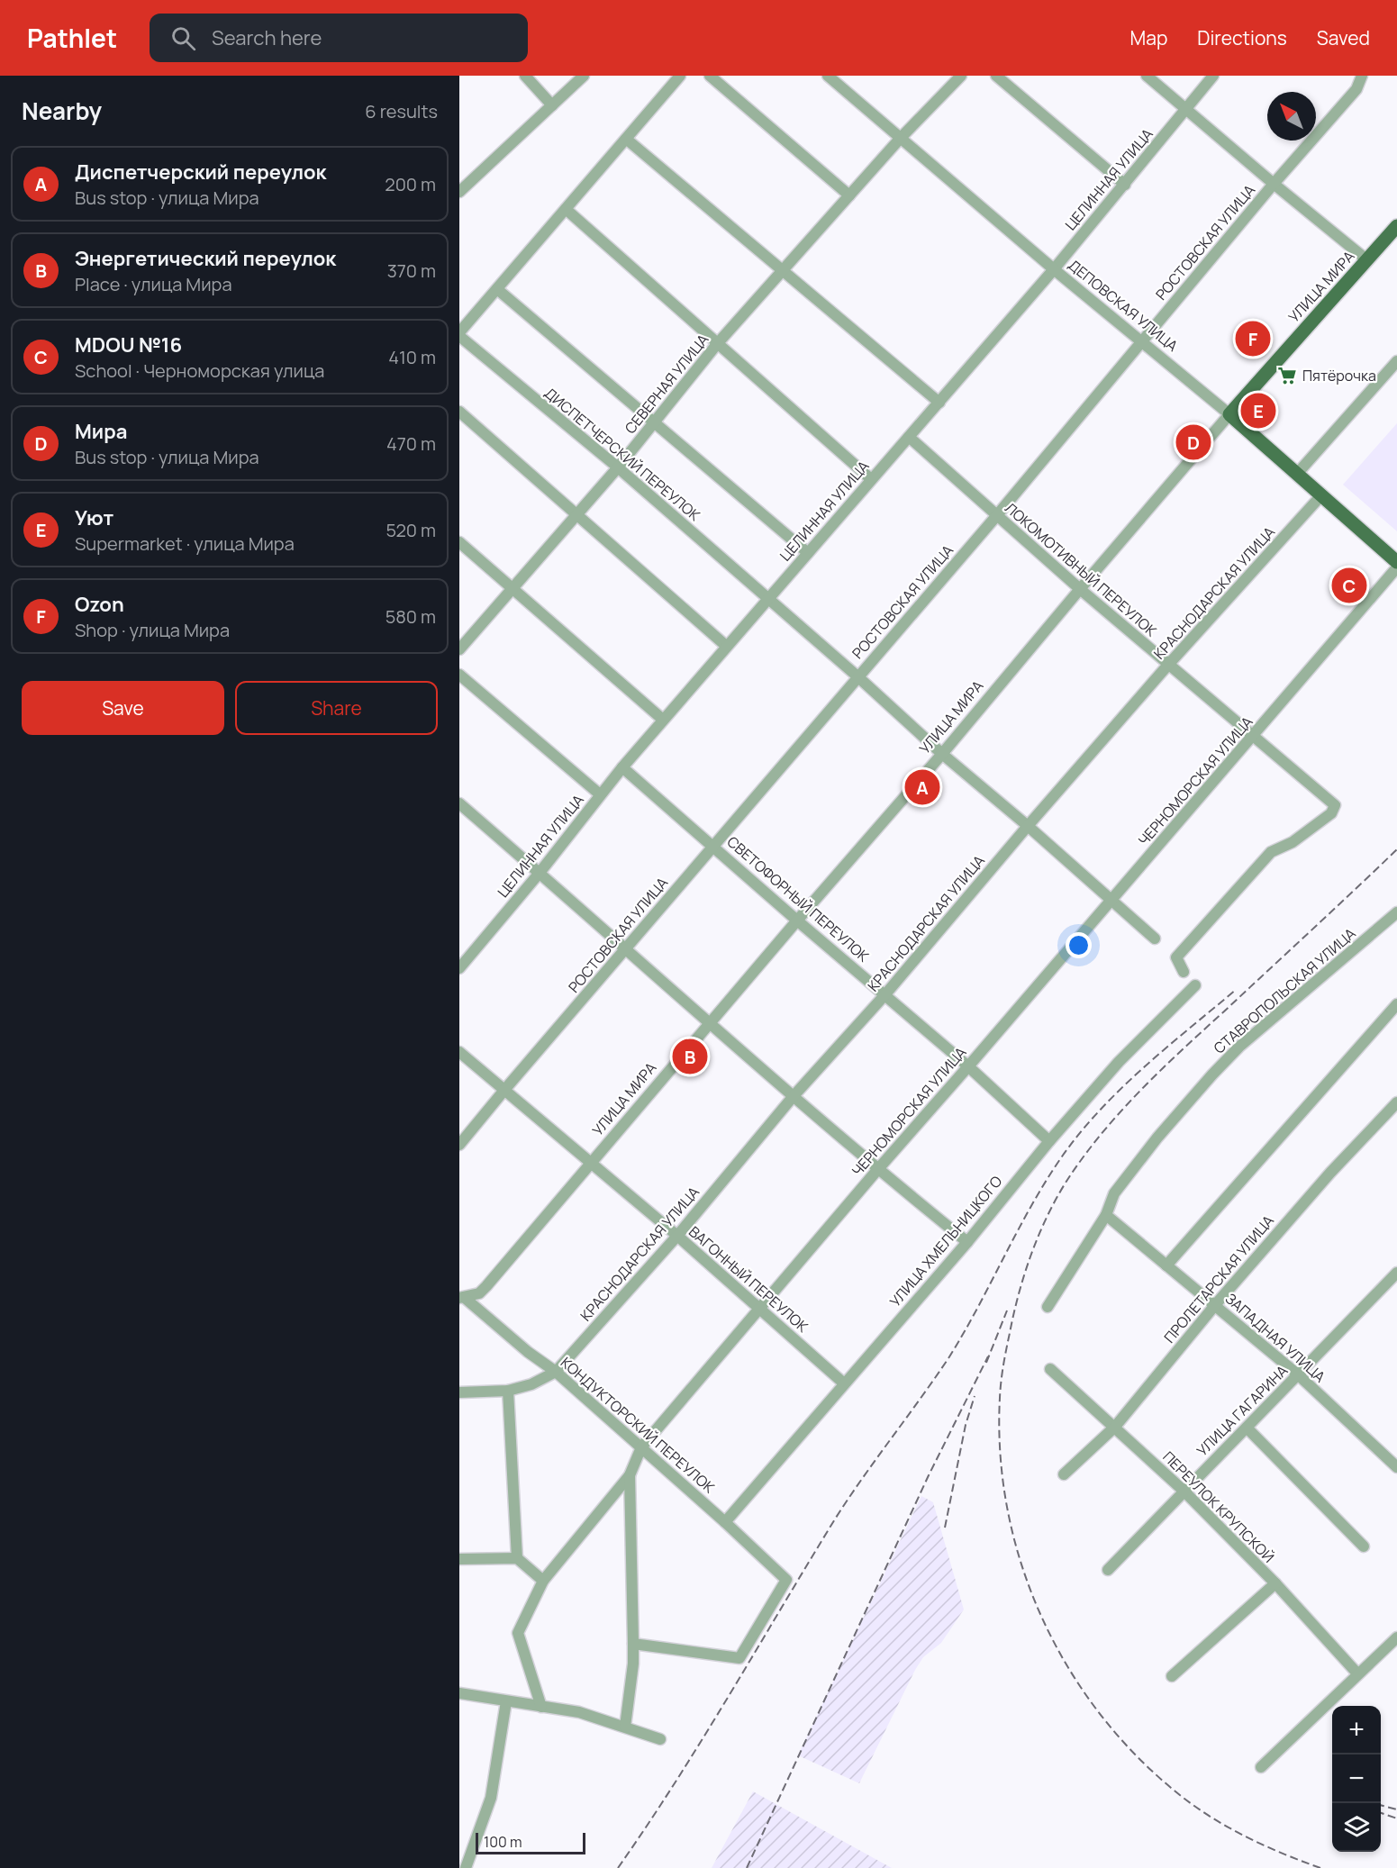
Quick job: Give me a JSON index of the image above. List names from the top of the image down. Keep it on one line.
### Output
{"streets":{"main road":["УЛИЦА МИРА","ДЕПОВСКАЯ УЛИЦА"],"street":["ЦЕЛИННАЯ УЛИЦА","РОСТОВСКАЯ УЛИЦА","СЕВЕРНАЯ УЛИЦА","ДИСПЕТЧЕРСКИЙ ПЕРЕУЛОК","ЛОКОМОТИВНЫЙ ПЕРЕУЛОК","КРАСНОДАРСКАЯ УЛИЦА","ЧЕРНОМОРСКАЯ УЛИЦА","СВЕТОФОРНЫЙ ПЕРЕУЛОК","СТАВРОПОЛЬСКАЯ УЛИЦА","УЛИЦА ХМЕЛЬНИЦКОГО","ВАГОННЫЙ ПЕРЕУЛОК","ПРОЛЕТАРСКАЯ УЛИЦА","ЗАПАДНАЯ УЛИЦА","УЛИЦА ГАГАРИНА","КОНДУКТОРСКИЙ ПЕРЕУЛОК","ПЕРЕУЛОК КРУПСКОЙ"]},"crossings":[["ЦЕЛИННАЯ УЛИЦА","ДЕПОВСКАЯ УЛИЦА"],["ЦЕЛИННАЯ УЛИЦА","ДИСПЕТЧЕРСКИЙ ПЕРЕУЛОК"],["ЦЕЛИННАЯ УЛИЦА","ЛОКОМОТИВНЫЙ ПЕРЕУЛОК"],["ЦЕЛИННАЯ УЛИЦА","СВЕТОФОРНЫЙ ПЕРЕУЛОК"],["РОСТОВСКАЯ УЛИЦА","ДЕПОВСКАЯ УЛИЦА"],["РОСТОВСКАЯ УЛИЦА","ДИСПЕТЧЕРСКИЙ ПЕРЕУЛОК"],["РОСТОВСКАЯ УЛИЦА","ЛОКОМОТИВНЫЙ ПЕРЕУЛОК"],["РОСТОВСКАЯ УЛИЦА","СВЕТОФОРНЫЙ ПЕРЕУЛОК"],["РОСТОВСКАЯ УЛИЦА","ВАГОННЫЙ ПЕРЕУЛОК"],["УЛИЦА МИРА","ДЕПОВСКАЯ УЛИЦА"],["УЛИЦА МИРА","ДИСПЕТЧЕРСКИЙ ПЕРЕУЛОК"],["УЛИЦА МИРА","ЛОКОМОТИВНЫЙ ПЕРЕУЛОК"],["УЛИЦА МИРА","СВЕТОФОРНЫЙ ПЕРЕУЛОК"],["УЛИЦА МИРА","ВАГОННЫЙ ПЕРЕУЛОК"],["УЛИЦА МИРА","КОНДУКТОРСКИЙ ПЕРЕУЛОК"],["ДЕПОВСКАЯ УЛИЦА","СЕВЕРНАЯ УЛИЦА"],["ДЕПОВСКАЯ УЛИЦА","КРАСНОДАРСКАЯ УЛИЦА"],["СЕВЕРНАЯ УЛИЦА","ДИСПЕТЧЕРСКИЙ ПЕРЕУЛОК"],["ДИСПЕТЧЕРСКИЙ ПЕРЕУЛОК","КРАСНОДАРСКАЯ УЛИЦА"],["ДИСПЕТЧЕРСКИЙ ПЕРЕУЛОК","ЧЕРНОМОРСКАЯ УЛИЦА"],["ЛОКОМОТИВНЫЙ ПЕРЕУЛОК","КРАСНОДАРСКАЯ УЛИЦА"],["ЛОКОМОТИВНЫЙ ПЕРЕУЛОК","ЧЕРНОМОРСКАЯ УЛИЦА"],["КРАСНОДАРСКАЯ УЛИЦА","СВЕТОФОРНЫЙ ПЕРЕУЛОК"],["КРАСНОДАРСКАЯ УЛИЦА","ВАГОННЫЙ ПЕРЕУЛОК"],["КРАСНОДАРСКАЯ УЛИЦА","КОНДУКТОРСКИЙ ПЕРЕУЛОК"],["ЧЕРНОМОРСКАЯ УЛИЦА","СВЕТОФОРНЫЙ ПЕРЕУЛОК"],["ЧЕРНОМОРСКАЯ УЛИЦА","ВАГОННЫЙ ПЕРЕУЛОК"],["ЧЕРНОМОРСКАЯ УЛИЦА","КОНДУКТОРСКИЙ ПЕРЕУЛОК"],["СВЕТОФОРНЫЙ ПЕРЕУЛОК","УЛИЦА ХМЕЛЬНИЦКОГО"],["СТАВРОПОЛЬСКАЯ УЛИЦА","ЗАПАДНАЯ УЛИЦА"],["УЛИЦА ХМЕЛЬНИЦКОГО","ВАГОННЫЙ ПЕРЕУЛОК"],["УЛИЦА ХМЕЛЬНИЦКОГО","КОНДУКТОРСКИЙ ПЕРЕУЛОК"],["ПРОЛЕТАРСКАЯ УЛИЦА","ЗАПАДНАЯ УЛИЦА"],["ПРОЛЕТАРСКАЯ УЛИЦА","ПЕРЕУЛОК КРУПСКОЙ"],["ЗАПАДНАЯ УЛИЦА","УЛИЦА ГАГАРИНА"],["УЛИЦА ГАГАРИНА","ПЕРЕУЛОК КРУПСКОЙ"]],"places":{"supermarket":["Пятёрочка"]},"scale_bar":"100 m","north":"top left","page":{"header":"Pathlet","search":"Search here","nav":["Map","Directions","Saved"],"heading":["Nearby","6 results"],"list":[{"mark":"A","name":"Диспетчерский переулок","note":"Bus stop · улица Мира","value":"200 m"},{"mark":"B","name":"Энергетический переулок","note":"Place · улица Мира","value":"370 m"},{"mark":"C","name":"MDOU №16","note":"School · Черноморская улица","value":"410 m"},{"mark":"D","name":"Мира","note":"Bus stop · улица Мира","value":"470 m"},{"mark":"E","name":"Уют","note":"Supermarket · улица Мира","value":"520 m"},{"mark":"F","name":"Ozon","note":"Shop · улица Мира","value":"580 m"}],"pins":["F","E","D","C","A","B"],"buttons":["Save","Share"],"map_buttons":["+","−"],"scale":"100 m"}}
